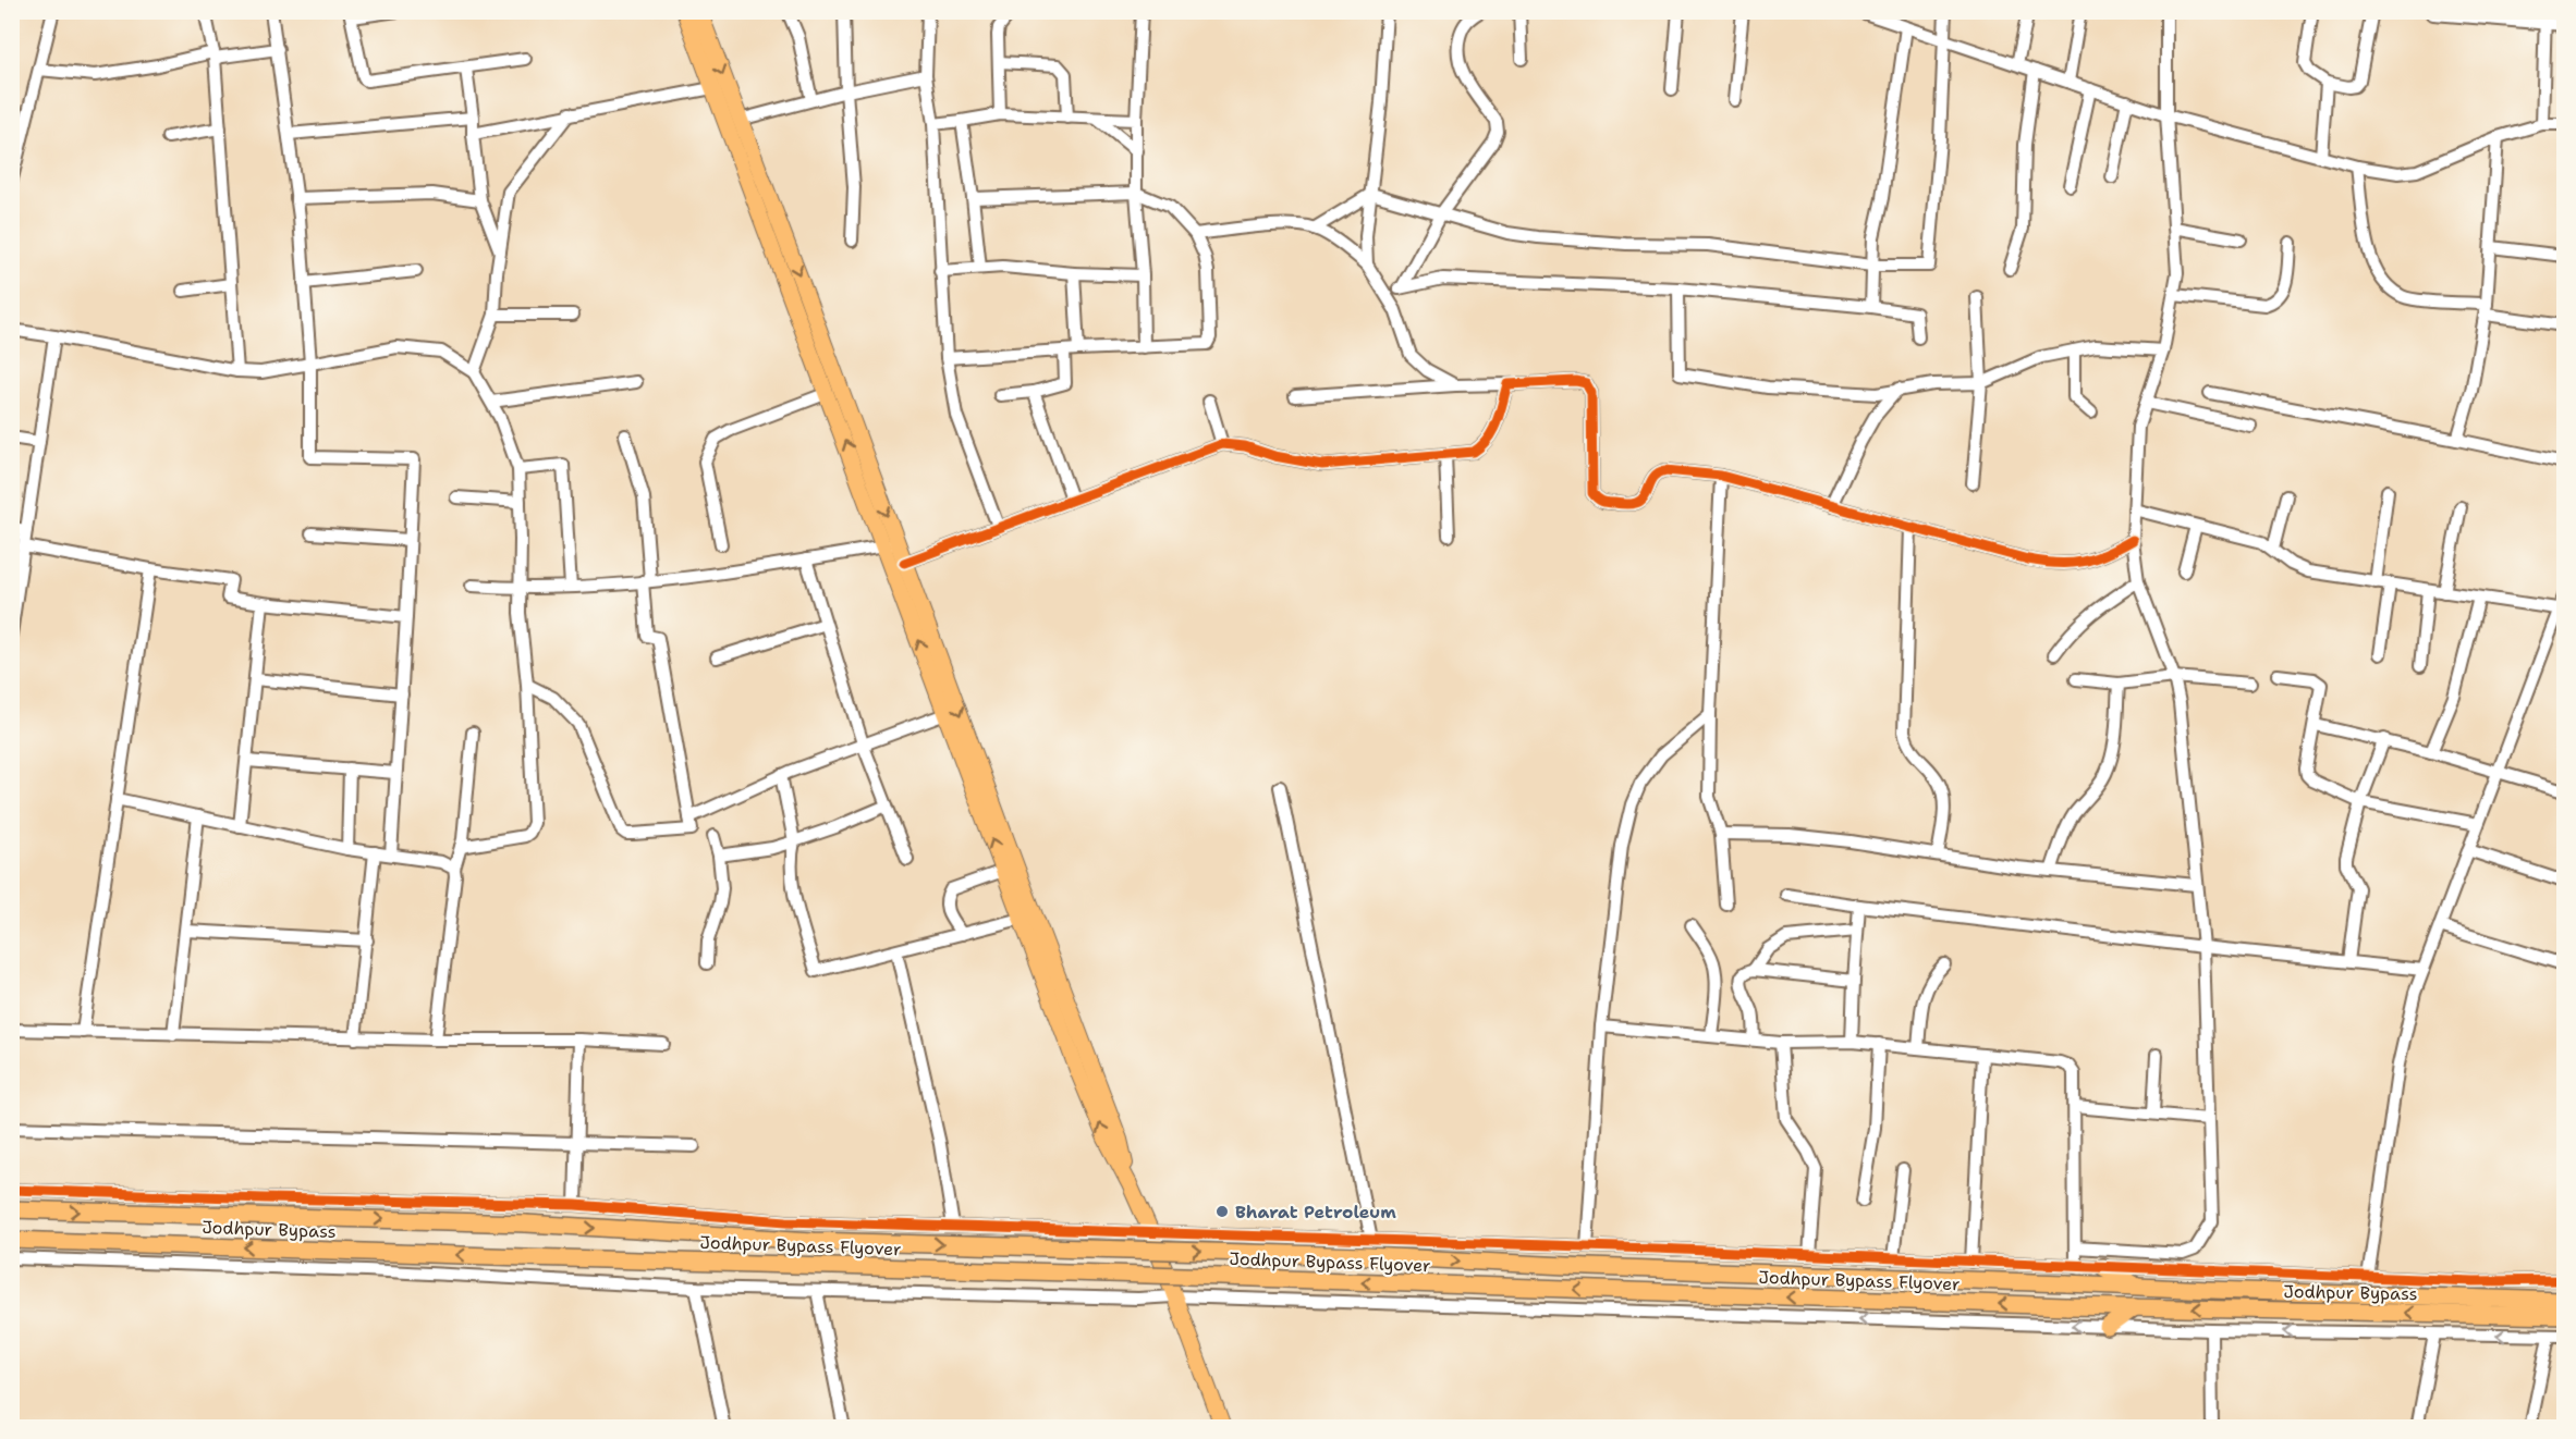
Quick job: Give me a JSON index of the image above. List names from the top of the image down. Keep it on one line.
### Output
{"streets":{"highway":["Jodhpur Bypass","Jodhpur Bypass Flyover"]},"crossings":[["Jodhpur Bypass","Jodhpur Bypass Flyover"]],"places":["Bharat Petroleum"]}
